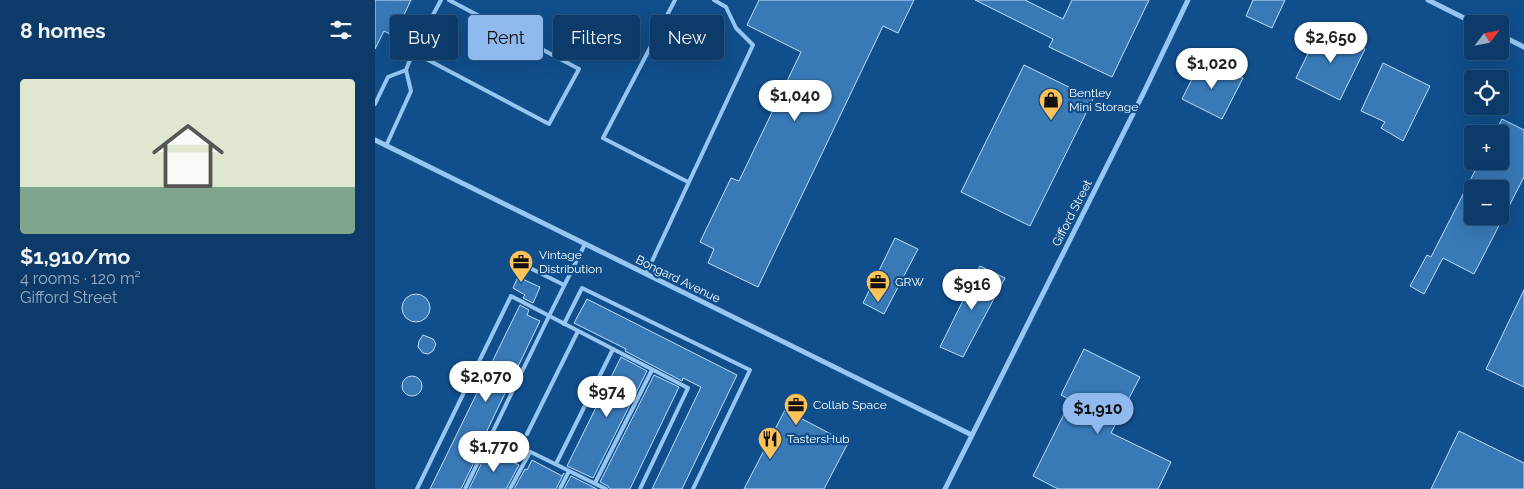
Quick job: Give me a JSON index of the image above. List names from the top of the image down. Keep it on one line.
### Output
{"streets":{"street":["Gifford Street","Bongard Avenue"]},"crossings":[["Gifford Street","Bongard Avenue"]],"places":{"shop":["Bentley Mini Storage"],"office":["Vintage Distribution","GRW","Collab Space"],"restaurant":["TastersHub"]},"north":"top right","page":{"heading":"8 homes","map_buttons":["+","−"],"chip":["Buy","Rent","Filters","New"],"price":["$2,650","$1,020","$1,040","$916","$2,070","$974","$1,910","$1,770"],"list":[{"name":"$1,910/mo","note":"4 rooms · 120 m² · Gifford Street"}]}}
